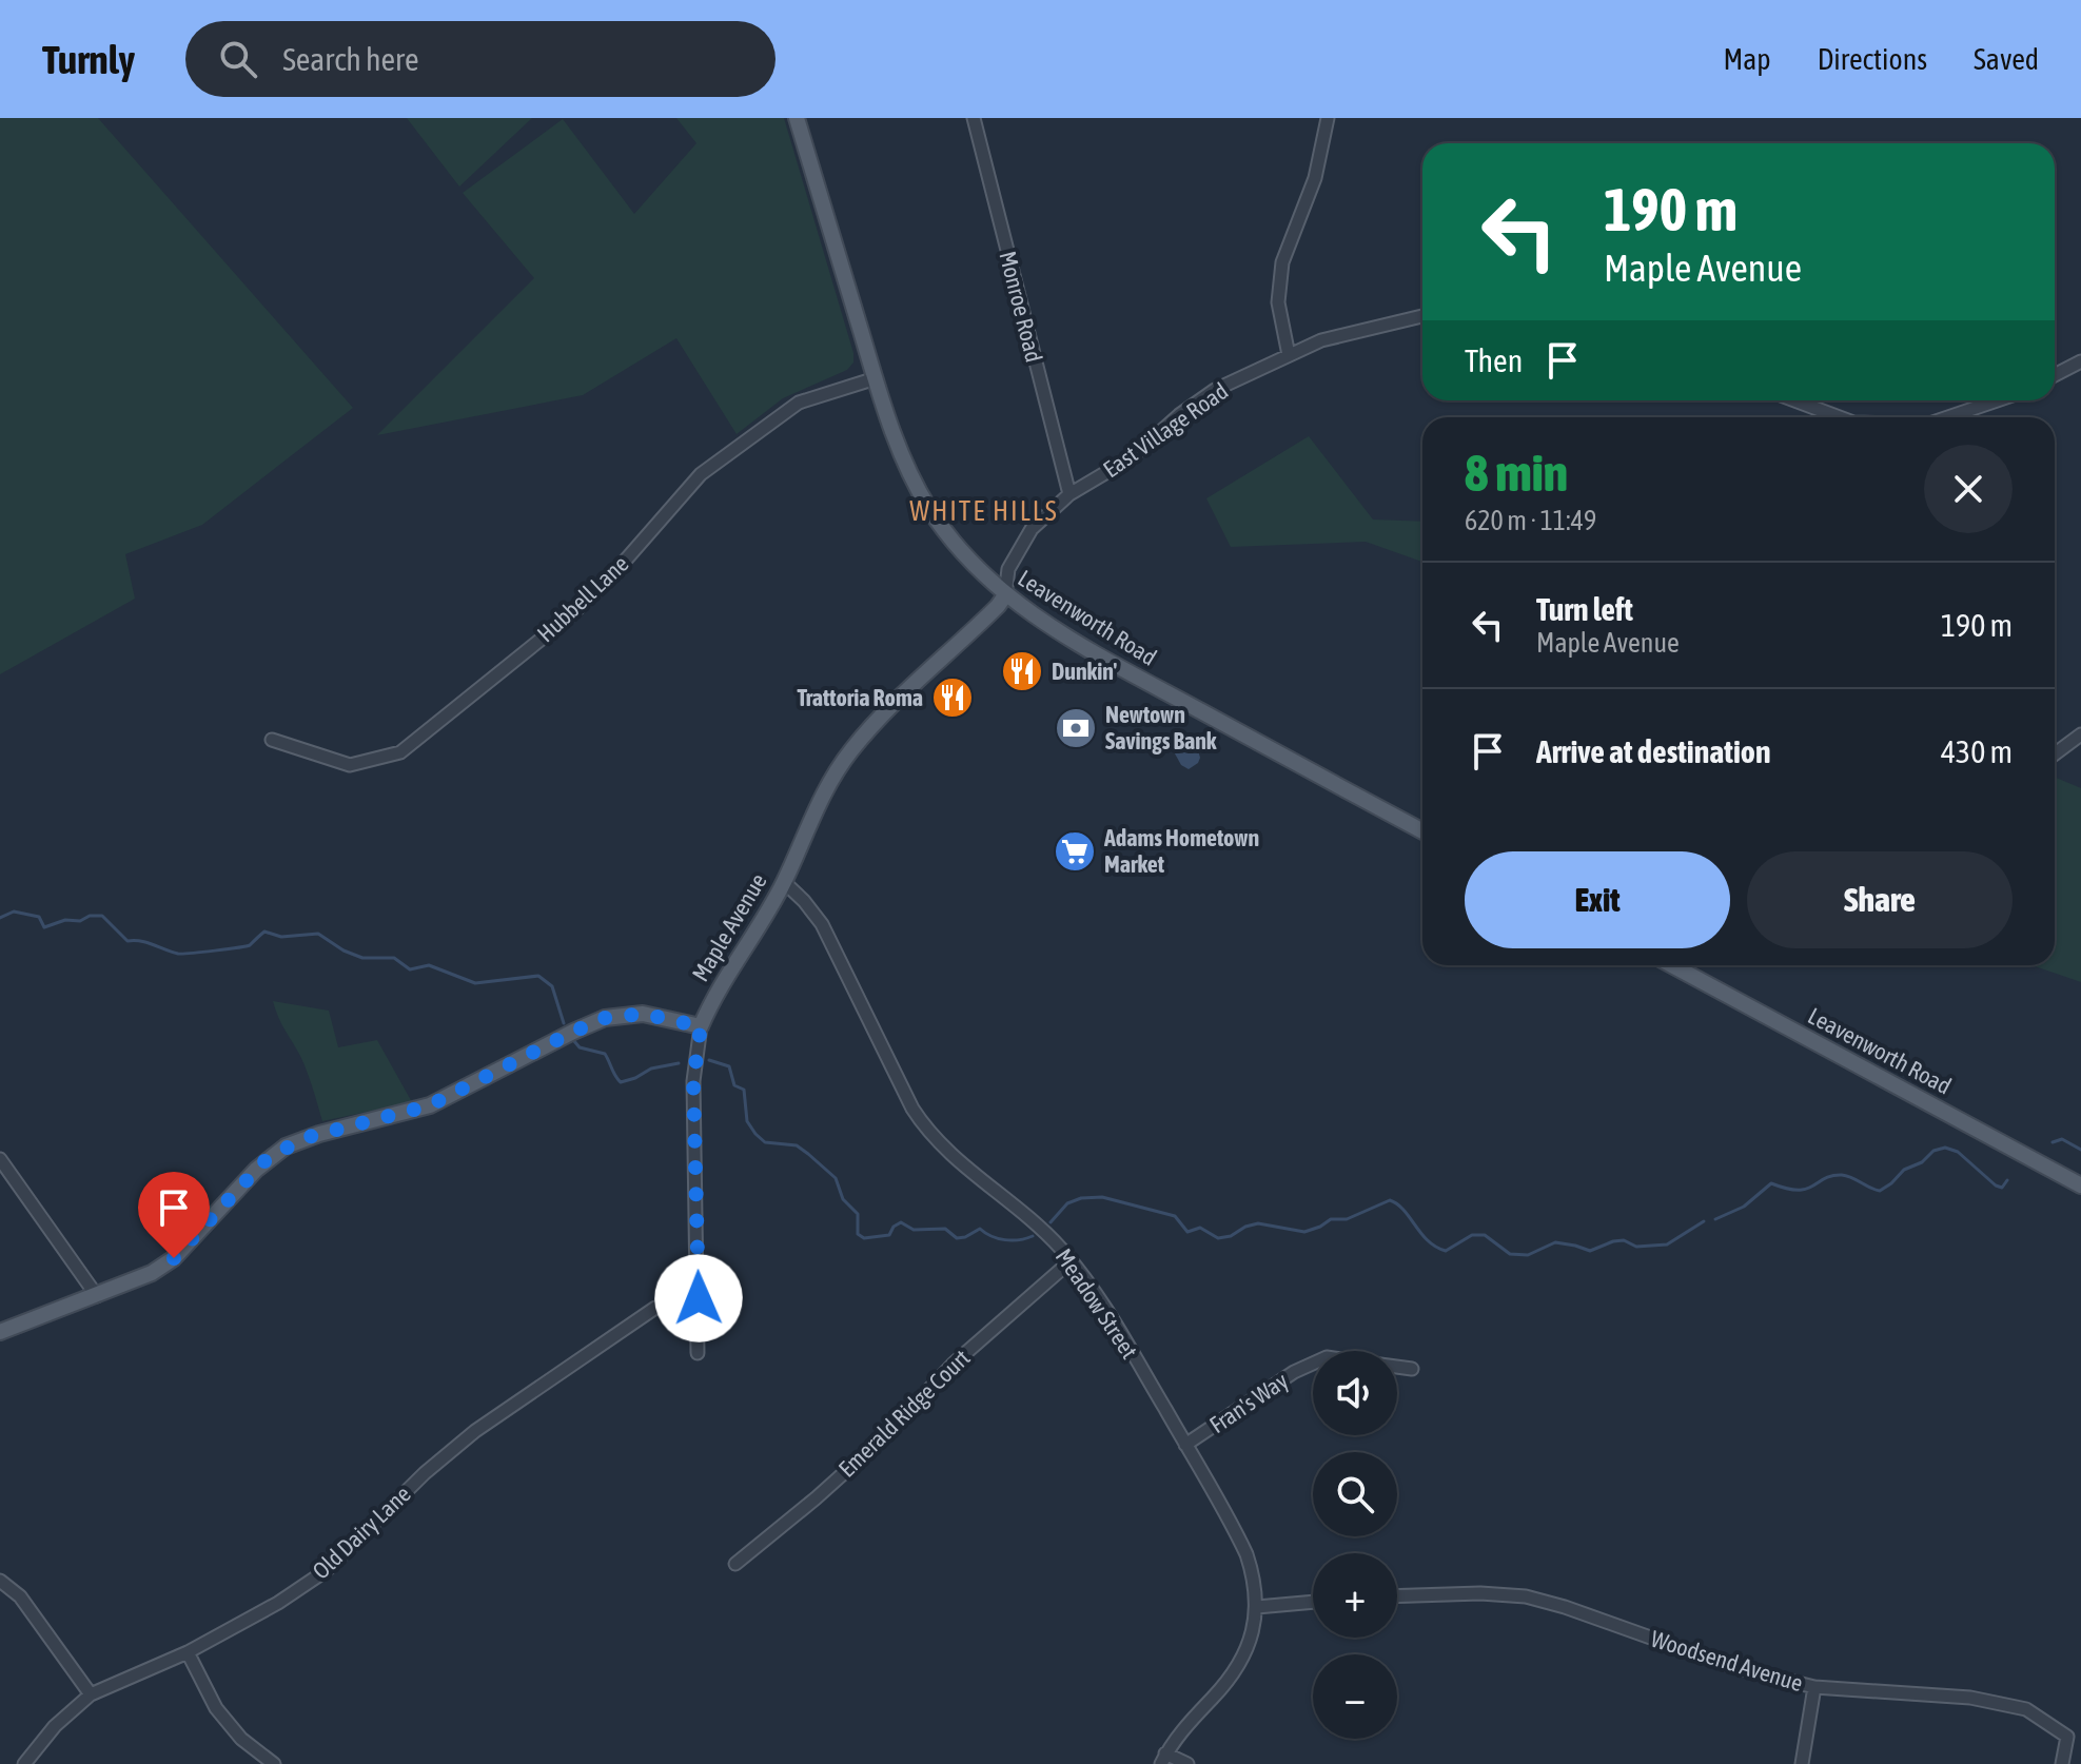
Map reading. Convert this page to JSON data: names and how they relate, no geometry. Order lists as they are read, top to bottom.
{
  "streets": {
    "main road": ["Leavenworth Road", "Maple Avenue"],
    "street": [
      "Monroe Road",
      "East Village Road",
      "Hubbell Lane",
      "Meadow Street",
      "Fran's Way",
      "Emerald Ridge Court",
      "Old Dairy Lane",
      "Woodsend Avenue"
    ]
  },
  "crossings": [
    ["Monroe Road", "East Village Road"],
    ["East Village Road", "Leavenworth Road"],
    ["East Village Road", "Maple Avenue"],
    ["Hubbell Lane", "Leavenworth Road"],
    ["Leavenworth Road", "Maple Avenue"],
    ["Maple Avenue", "Meadow Street"],
    ["Meadow Street", "Fran's Way"],
    ["Meadow Street", "Emerald Ridge Court"]
  ],
  "districts": ["WHITE HILLS"],
  "places": {
    "restaurant": ["Dunkin'", "Trattoria Roma"],
    "bank": ["Newtown Savings Bank"],
    "supermarket": ["Adams Hometown Market"]
  },
  "page": {
    "header": "Turnly",
    "search": "Search here",
    "nav": ["Map", "Directions", "Saved"],
    "turn": ["190 m", "Maple Avenue"],
    "then": "Then",
    "heading": ["8 min", "620 m · 11:49"],
    "list": [
      {
        "name": "Turn left",
        "note": "Maple Avenue",
        "value": "190 m"
      },
      {
        "name": "Arrive at destination",
        "value": "430 m"
      }
    ],
    "buttons": ["Exit", "Share"],
    "map_buttons": ["+", "−"]
  }
}
